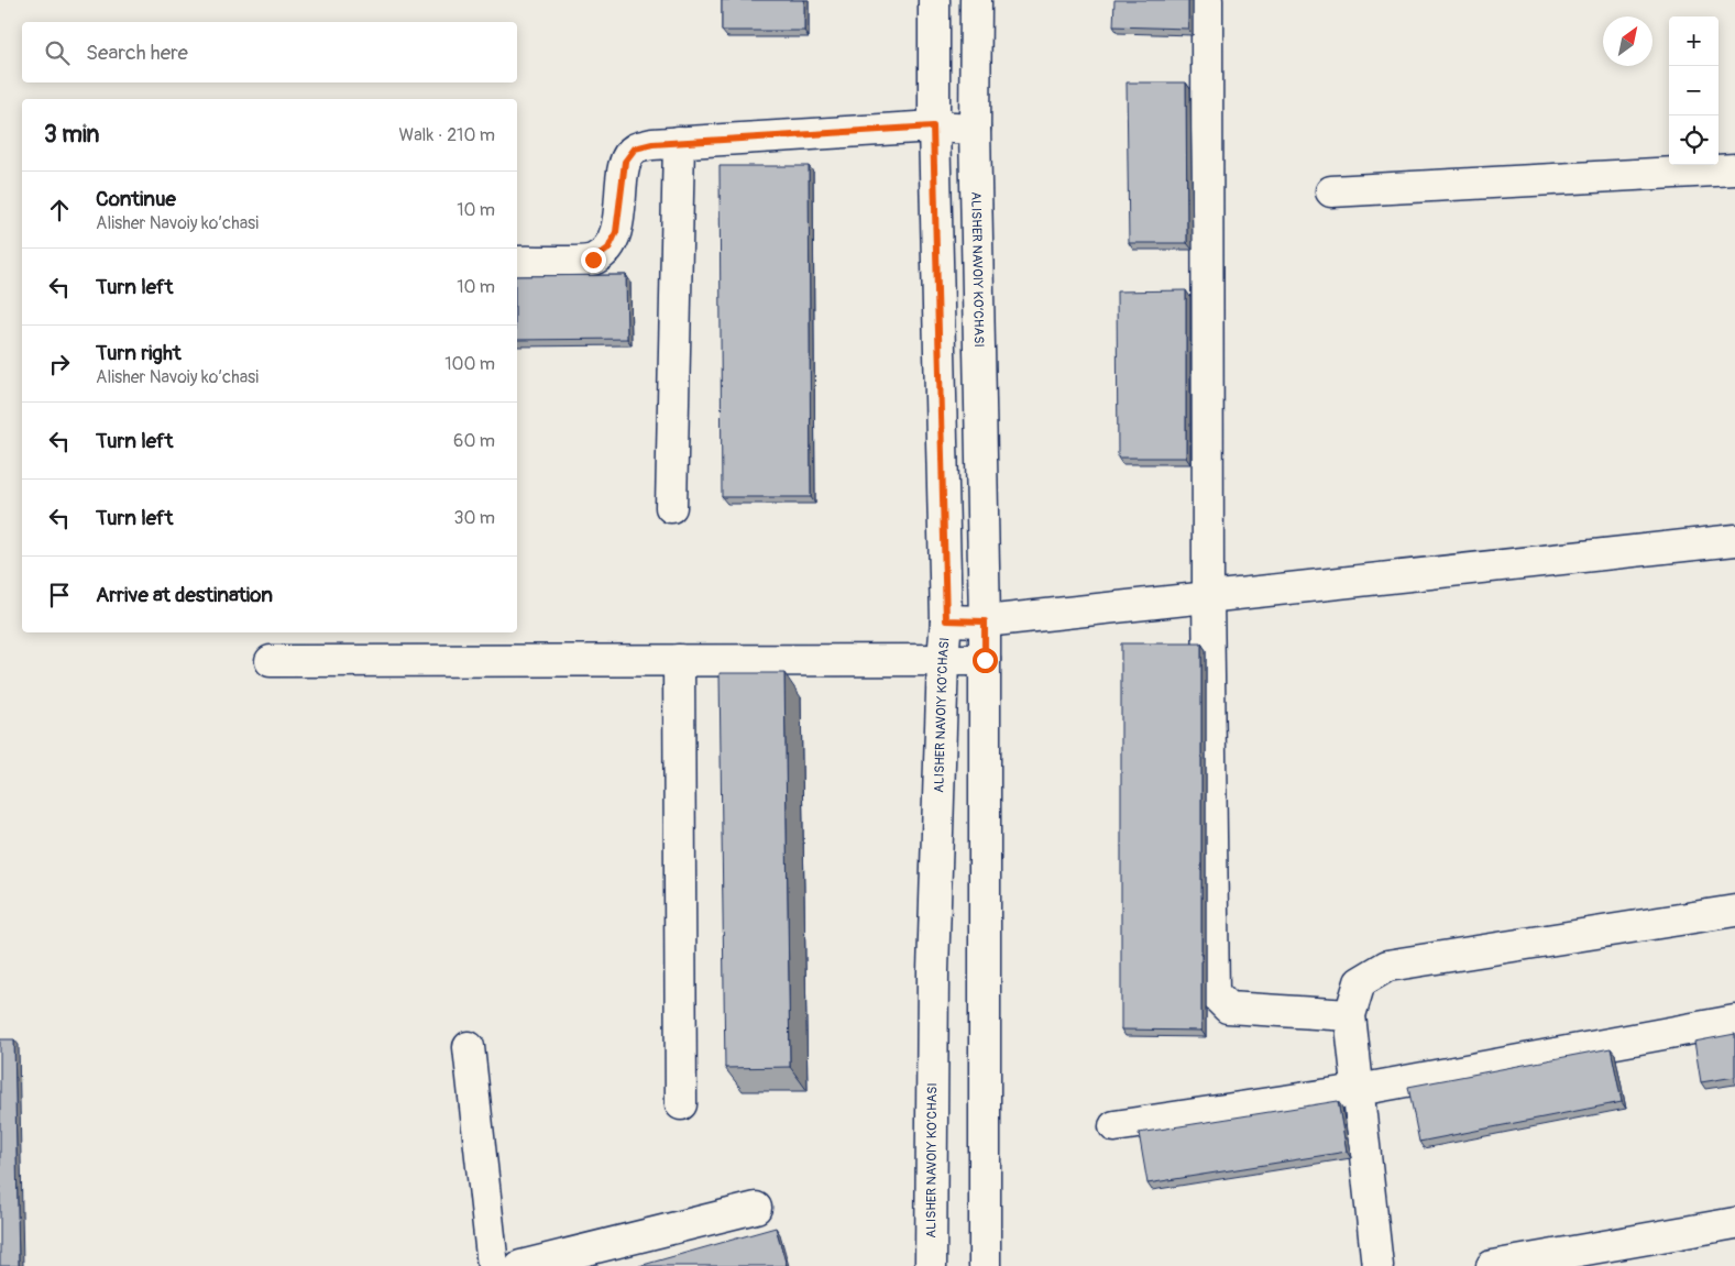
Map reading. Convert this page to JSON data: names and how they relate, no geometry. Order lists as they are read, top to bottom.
{
  "streets": {
    "street": ["ALISHER NAVOIY KO’CHASI"]
  },
  "north": "top right",
  "page": {
    "map_buttons": ["+", "−"],
    "search": "Search here",
    "heading": ["3 min", "Walk · 210 m"],
    "list": [
      ["Continue", "Alisher Navoiy ko’chasi", "10 m"],
      ["Turn left", "10 m"],
      ["Turn right", "Alisher Navoiy ko’chasi", "100 m"],
      ["Turn left", "60 m"],
      ["Turn left", "30 m"],
      "Arrive at destination"
    ]
  }
}
